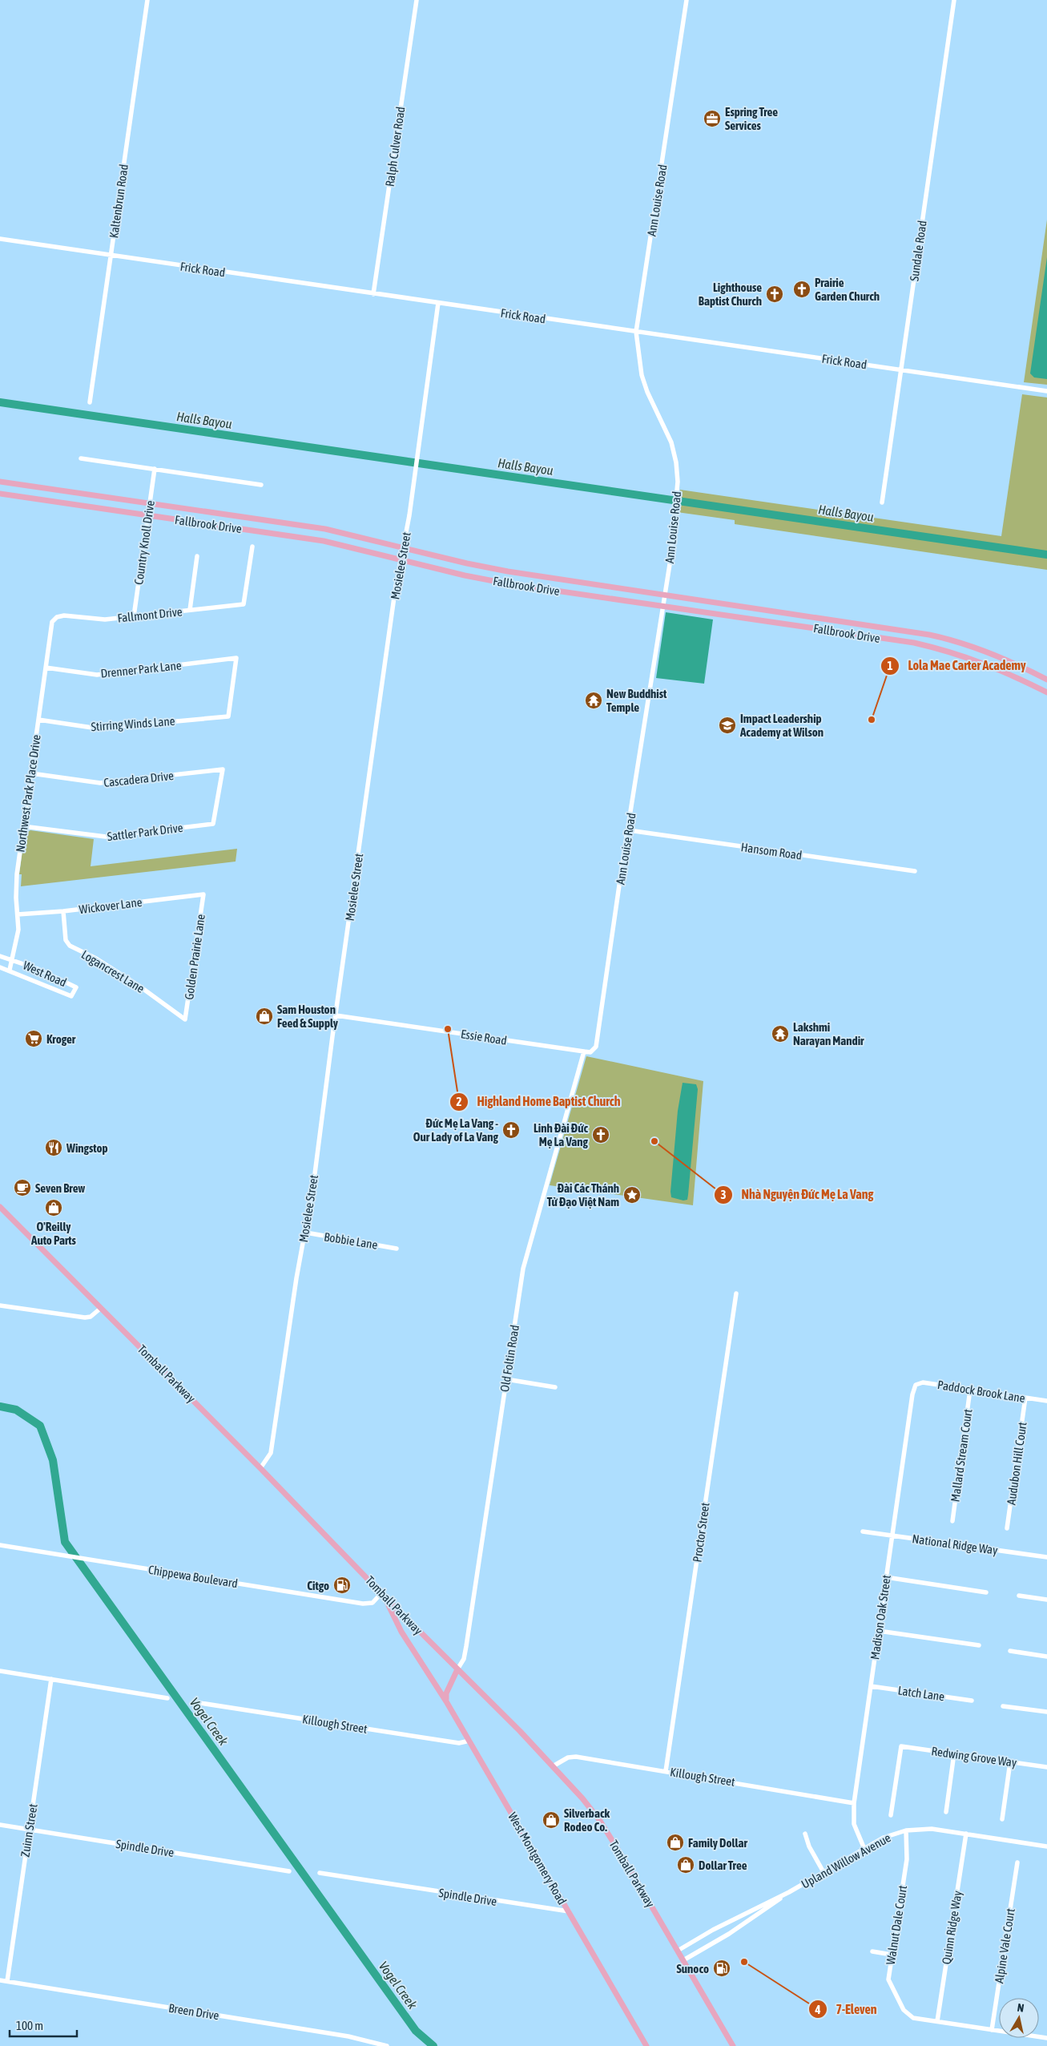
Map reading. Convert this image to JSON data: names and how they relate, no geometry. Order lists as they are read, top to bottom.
{
  "streets": {
    "main road": ["Fallbrook Drive", "Tomball Parkway", "West Montgomery Road"],
    "street": [
      "Ralph Culver Road",
      "Ann Louise Road",
      "Kaltenbrun Road",
      "Sundale Road",
      "Frick Road",
      "Country Knoll Drive",
      "Mosielee Street",
      "Fallmont Drive",
      "Drenner Park Lane",
      "Stirring Winds Lane",
      "Cascadera Drive",
      "Northwest Park Place Drive",
      "Sattler Park Drive",
      "Hansom Road",
      "Wickover Lane",
      "Golden Prairie Lane",
      "Logancrest Lane",
      "West Road",
      "Essie Road",
      "Bobbie Lane",
      "Old Foltin Road",
      "Paddock Brook Lane",
      "Mallard Stream Court",
      "Audubon Hill Court",
      "Proctor Street",
      "National Ridge Way",
      "Chippewa Boulevard",
      "Madison Oak Street",
      "Latch Lane",
      "Killough Street",
      "Redwing Grove Way",
      "Zuinn Street",
      "Spindle Drive",
      "Upland Willow Avenue",
      "Walnut Dale Court",
      "Quinn Ridge Way",
      "Alpine Vale Court",
      "Breen Drive"
    ]
  },
  "crossings": [
    ["Ralph Culver Road", "Frick Road"],
    ["Ann Louise Road", "Frick Road"],
    ["Ann Louise Road", "Fallbrook Drive"],
    ["Ann Louise Road", "Hansom Road"],
    ["Ann Louise Road", "Essie Road"],
    ["Ann Louise Road", "Old Foltin Road"],
    ["Kaltenbrun Road", "Frick Road"],
    ["Sundale Road", "Frick Road"],
    ["Frick Road", "Mosielee Street"],
    ["Fallbrook Drive", "Country Knoll Drive"],
    ["Fallbrook Drive", "Mosielee Street"],
    ["Country Knoll Drive", "Fallmont Drive"],
    ["Mosielee Street", "Essie Road"],
    ["Mosielee Street", "Bobbie Lane"],
    ["Mosielee Street", "Tomball Parkway"],
    ["Fallmont Drive", "Northwest Park Place Drive"],
    ["Drenner Park Lane", "Stirring Winds Lane"],
    ["Drenner Park Lane", "Northwest Park Place Drive"],
    ["Stirring Winds Lane", "Northwest Park Place Drive"],
    ["Cascadera Drive", "Northwest Park Place Drive"],
    ["Cascadera Drive", "Sattler Park Drive"],
    ["Northwest Park Place Drive", "Sattler Park Drive"],
    ["Northwest Park Place Drive", "Wickover Lane"],
    ["Northwest Park Place Drive", "West Road"],
    ["Wickover Lane", "Golden Prairie Lane"],
    ["Wickover Lane", "Logancrest Lane"],
    ["Golden Prairie Lane", "Logancrest Lane"],
    ["Essie Road", "Old Foltin Road"],
    ["Old Foltin Road", "Tomball Parkway"],
    ["Tomball Parkway", "Chippewa Boulevard"],
    ["Tomball Parkway", "Killough Street"],
    ["Tomball Parkway", "West Montgomery Road"],
    ["Tomball Parkway", "Upland Willow Avenue"],
    ["Paddock Brook Lane", "Mallard Stream Court"],
    ["Paddock Brook Lane", "Audubon Hill Court"],
    ["Paddock Brook Lane", "Madison Oak Street"],
    ["Proctor Street", "Killough Street"],
    ["National Ridge Way", "Madison Oak Street"],
    ["Chippewa Boulevard", "West Montgomery Road"],
    ["Madison Oak Street", "Latch Lane"],
    ["Madison Oak Street", "Killough Street"],
    ["Madison Oak Street", "Upland Willow Avenue"],
    ["Killough Street", "West Montgomery Road"],
    ["Zuinn Street", "Spindle Drive"],
    ["Zuinn Street", "Breen Drive"],
    ["Spindle Drive", "West Montgomery Road"],
    ["Upland Willow Avenue", "Walnut Dale Court"],
    ["Upland Willow Avenue", "Quinn Ridge Way"],
    ["Walnut Dale Court", "Quinn Ridge Way"]
  ],
  "water": ["Halls Bayou", "Vogel Creek"],
  "places": {
    "office": ["Espring Tree Services"],
    "church": [
      "Prairie Garden Church",
      "Lighthouse Baptist Church",
      "Đức Mẹ La Vang - Our Lady of La Vang",
      "Linh Đài Đức Mẹ La Vang"
    ],
    "temple": ["New Buddhist Temple", "Lakshmi Narayan Mandir"],
    "other": [
      "Lola Mae Carter Academy",
      "Highland Home Baptist Church",
      "Nhà Nguyện Đức Mẹ La Vang",
      "7-Eleven"
    ],
    "school or university": ["Impact Leadership Academy at Wilson"],
    "shop": [
      "Sam Houston Feed & Supply",
      "O'Reilly Auto Parts",
      "Silverback Rodeo Co.",
      "Family Dollar",
      "Dollar Tree"
    ],
    "supermarket": ["Kroger"],
    "restaurant": ["Wingstop"],
    "cafe": ["Seven Brew"],
    "place": ["Đài Các Thánh Tử Đạo Việt Nam"],
    "fuel station": ["Citgo", "Sunoco"]
  },
  "scale_bar": "100 m",
  "north": "top"
}
